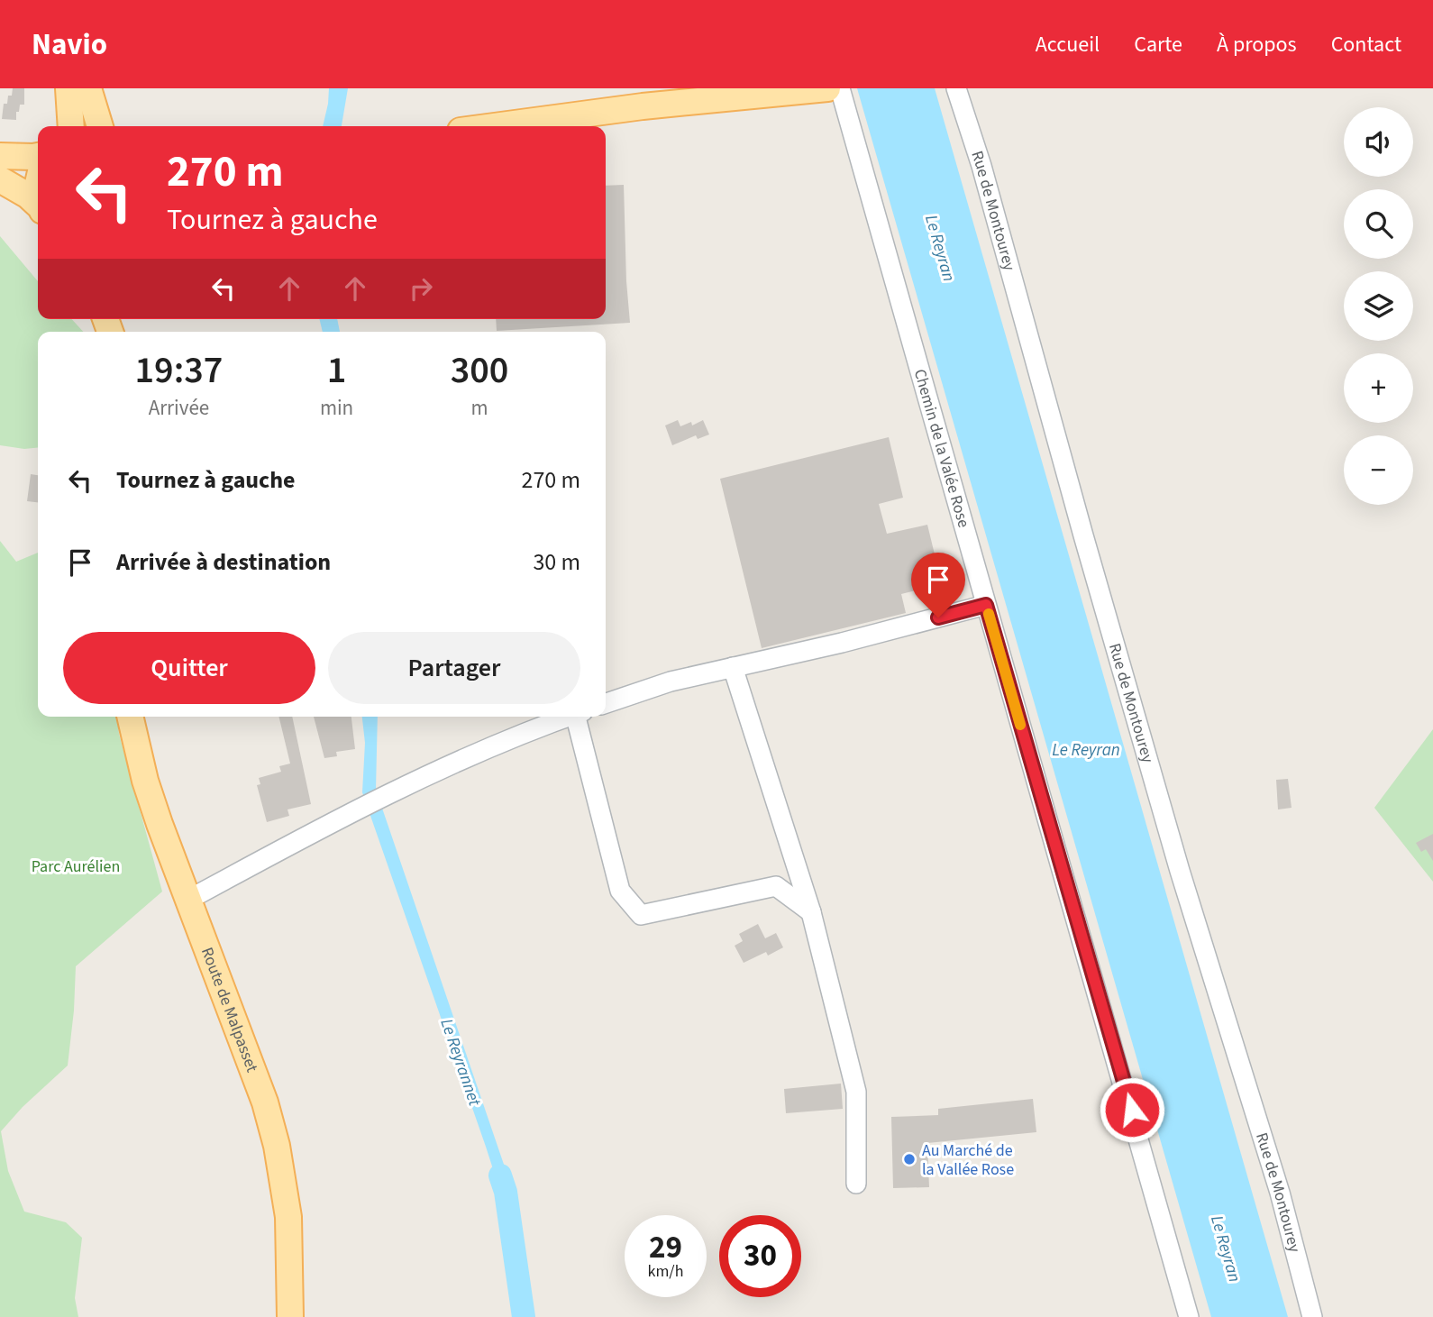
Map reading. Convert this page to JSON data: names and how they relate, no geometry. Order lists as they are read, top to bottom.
{
  "streets": {
    "main road": ["Route de Malpasset"],
    "street": ["Rue de Montourey", "Chemin de la Valée Rose"]
  },
  "water": ["Le Reyran", "Le Reyrannet"],
  "parks": ["Parc Aurélien"],
  "places": ["Au Marché de la Vallée Rose"],
  "page": {
    "header": "Navio",
    "nav": [
      "Accueil",
      "Carte",
      "À propos",
      "Contact"
    ],
    "map_buttons": ["+", "−"],
    "turn": ["270 m", "Tournez à gauche"],
    "eta": [
      "19:37",
      "Arrivée",
      "1",
      "min",
      "300",
      "m"
    ],
    "list": [
      {
        "name": "Tournez à gauche",
        "value": "270 m"
      },
      {
        "name": "Arrivée à destination",
        "value": "30 m"
      }
    ],
    "buttons": ["Quitter", "Partager"],
    "speed": "29 km/h",
    "limit": "30"
  }
}
